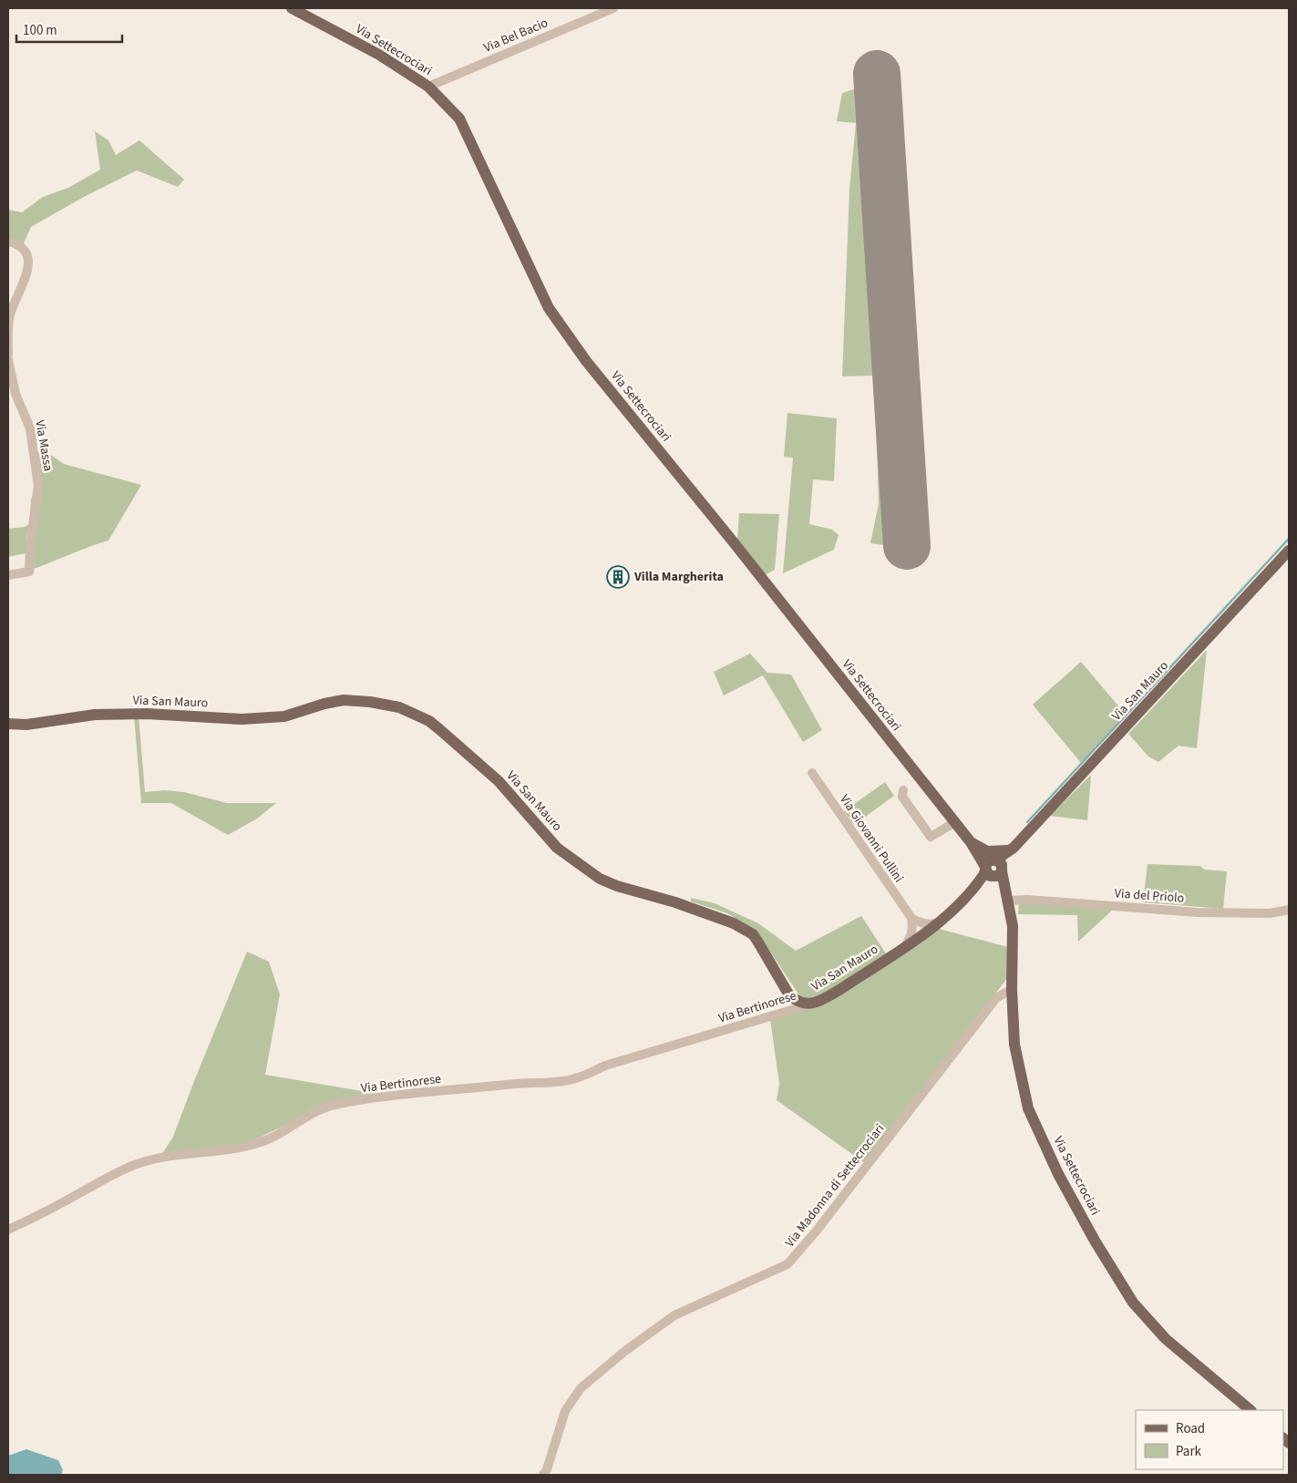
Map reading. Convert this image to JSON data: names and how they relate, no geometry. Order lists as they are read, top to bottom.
{
  "streets": {
    "main road": ["Via Settecrociari", "Via San Mauro"],
    "street": [
      "Via Bel Bacio",
      "Via Massa",
      "Via Giovanni Pullini",
      "Via del Priolo",
      "Via Bertinorese",
      "Via Madonna di Settecrociari"
    ]
  },
  "crossings": [
    ["Via Bel Bacio", "Via Settecrociari"],
    ["Via Settecrociari", "Via San Mauro"],
    ["Via Settecrociari", "Via del Priolo"],
    ["Via Settecrociari", "Via Madonna di Settecrociari"],
    ["Via San Mauro", "Via Giovanni Pullini"],
    ["Via San Mauro", "Via Bertinorese"]
  ],
  "places": {
    "building": ["Villa Margherita"]
  },
  "legend": ["Road", "Park"],
  "scale_bar": "100 m"
}
